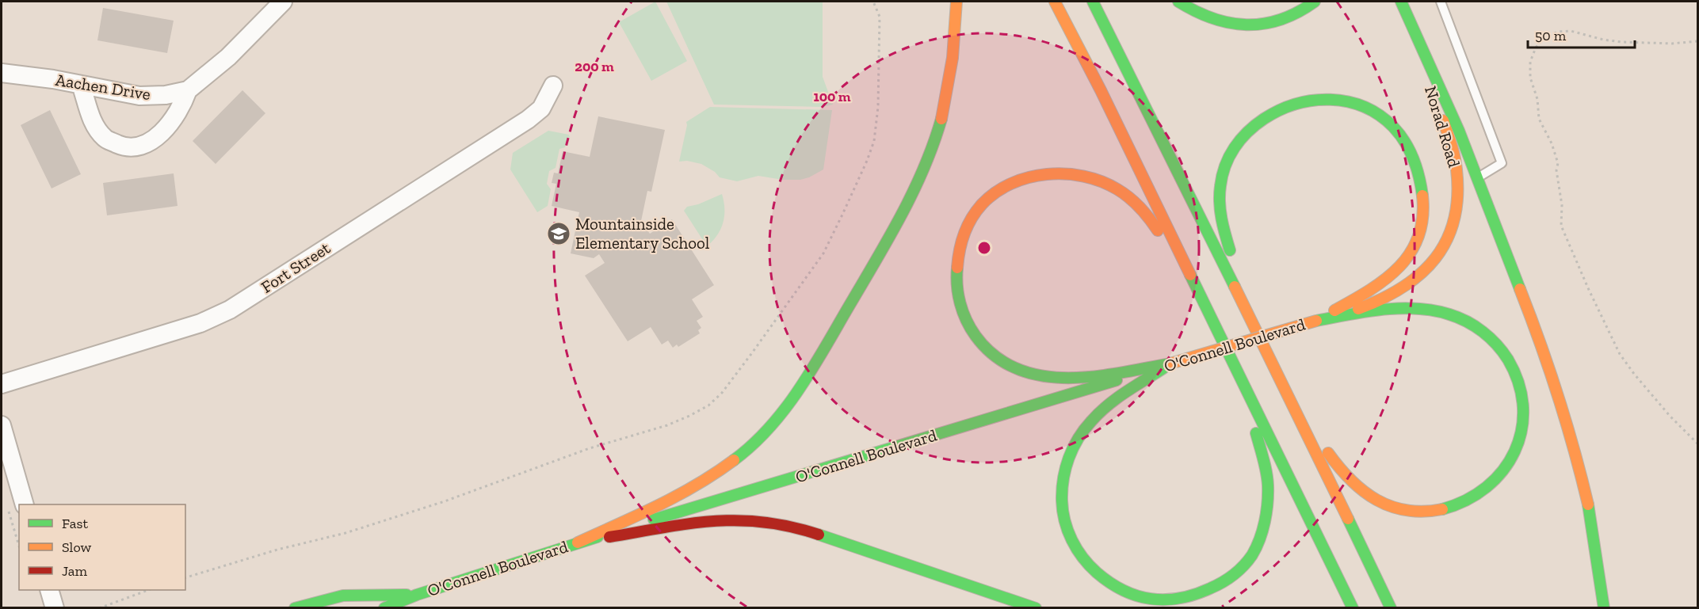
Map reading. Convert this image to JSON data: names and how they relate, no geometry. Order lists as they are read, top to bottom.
{
  "streets": {
    "main road": ["Norad Road", "O'Connell Boulevard"],
    "street": ["Aachen Drive", "Fort Street"]
  },
  "crossings": [
    ["Norad Road", "O'Connell Boulevard"]
  ],
  "places": {
    "school or university": ["Mountainside Elementary School"]
  },
  "legend": ["Fast", "Slow", "Jam"],
  "scale_bar": "50 m",
  "rings": ["200 m", "100 m"]
}
